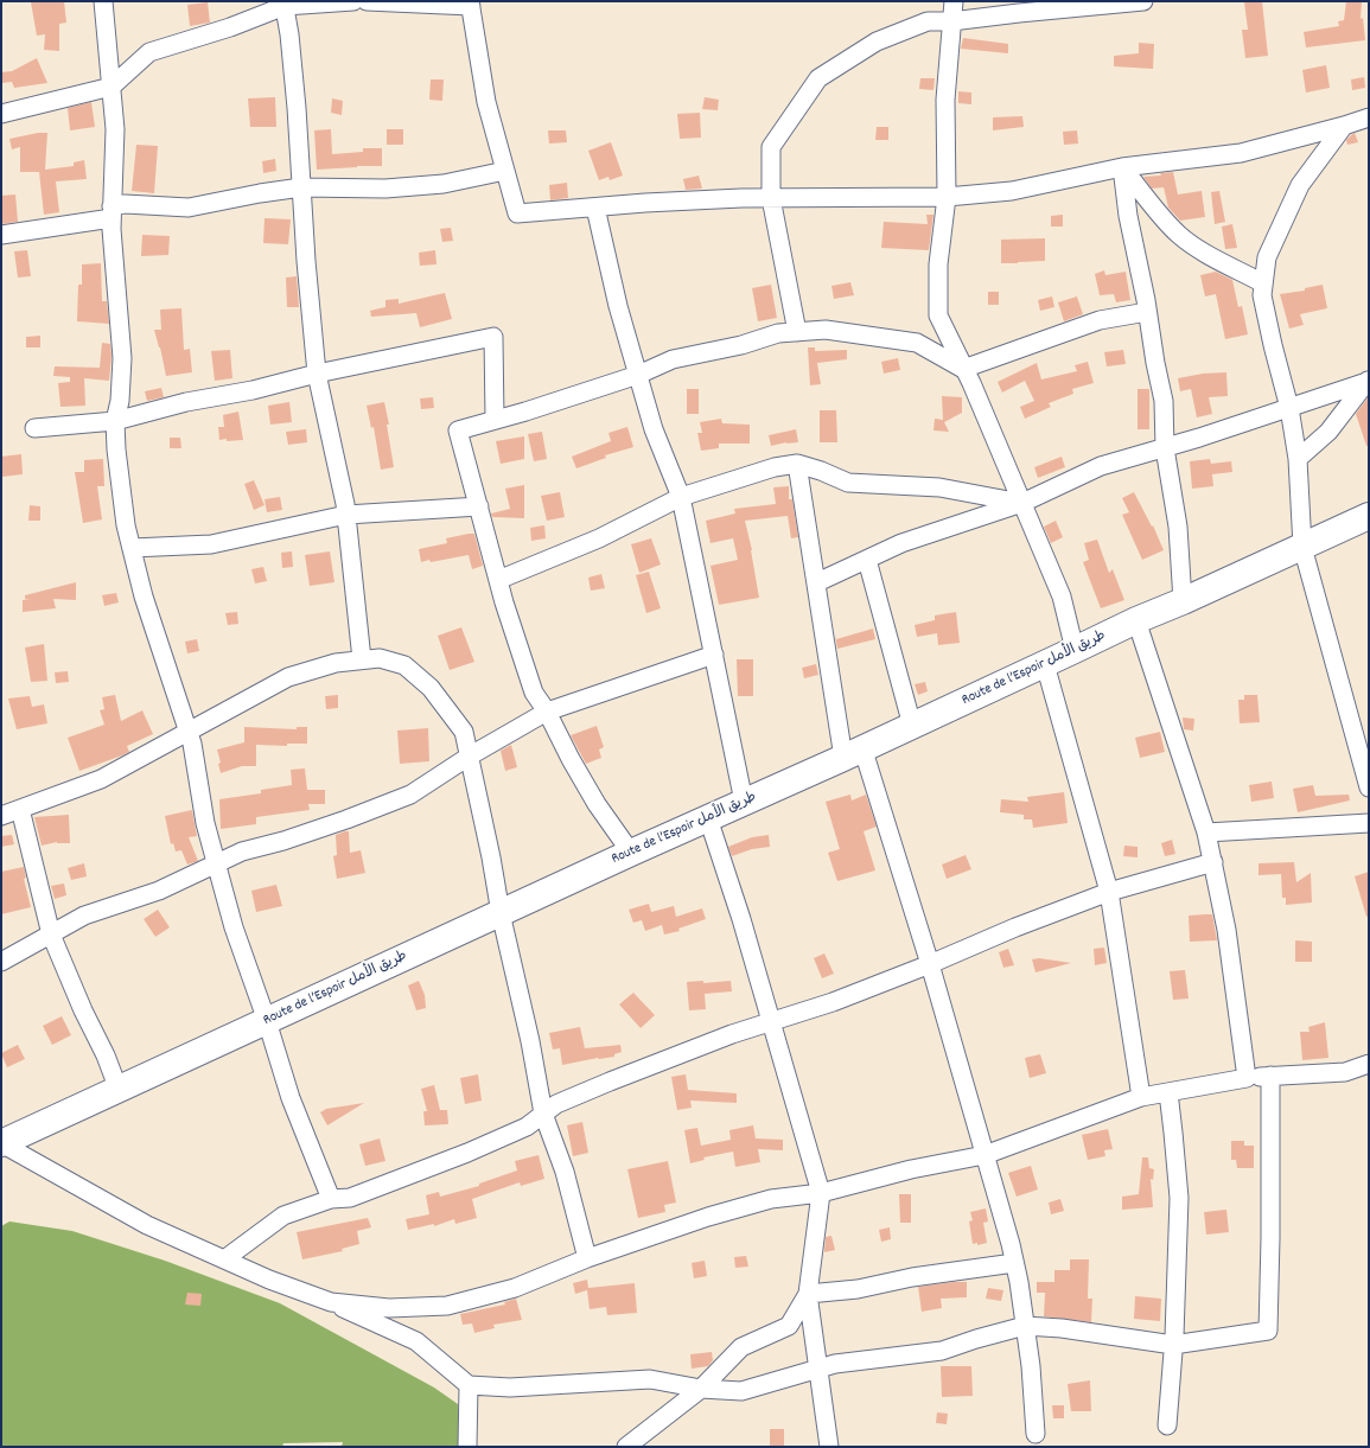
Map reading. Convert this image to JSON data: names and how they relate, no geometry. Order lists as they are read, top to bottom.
{
  "streets": {
    "highway": ["Route de l’Espoir طريق الأمل"]
  }
}
